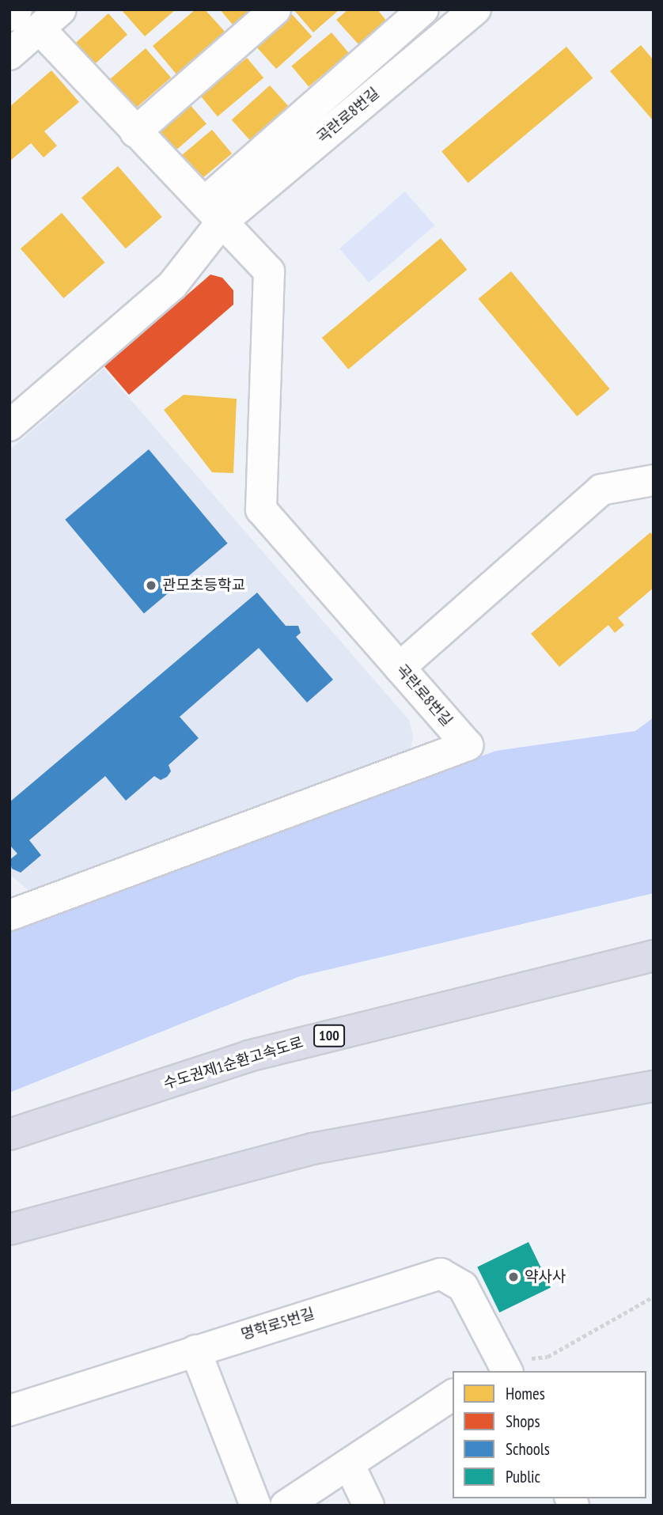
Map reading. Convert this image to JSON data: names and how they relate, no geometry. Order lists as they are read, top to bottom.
{
  "streets": {
    "highway": ["100", "수도권제1순환고속도로"],
    "street": ["곡란로8번길", "명학로5번길"]
  },
  "places": ["관모초등학교", "약사사"],
  "legend": [
    "Homes",
    "Shops",
    "Schools",
    "Public"
  ]
}
